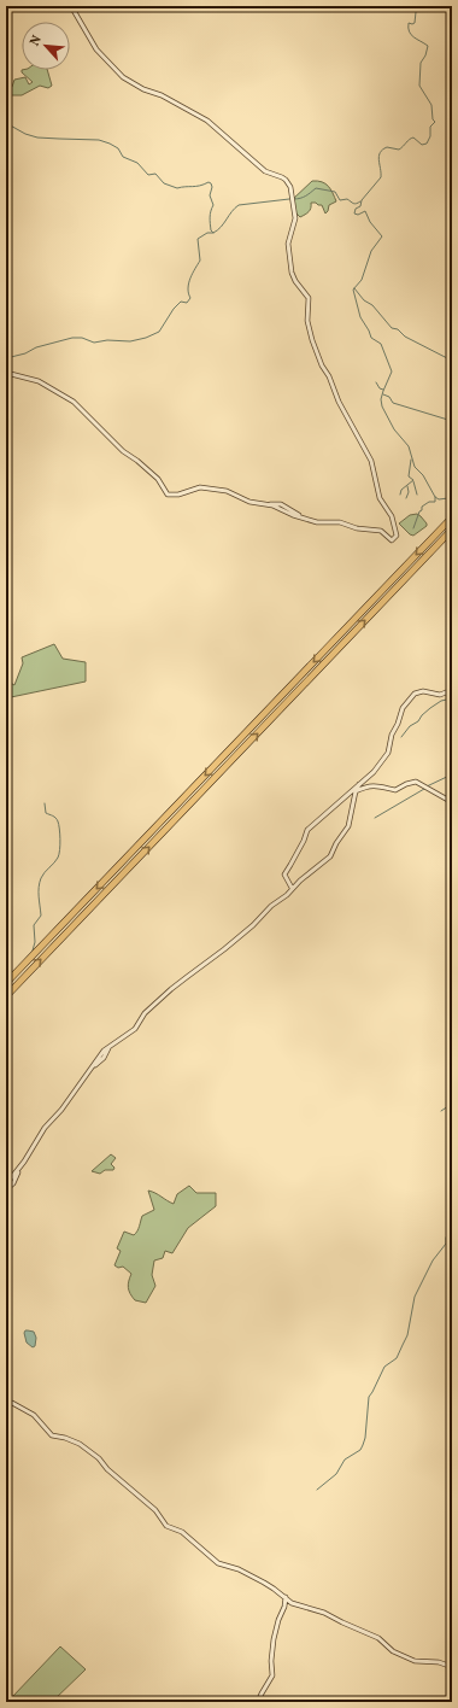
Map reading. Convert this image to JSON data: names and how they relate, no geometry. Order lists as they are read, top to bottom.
{
  "north": "top left"
}
